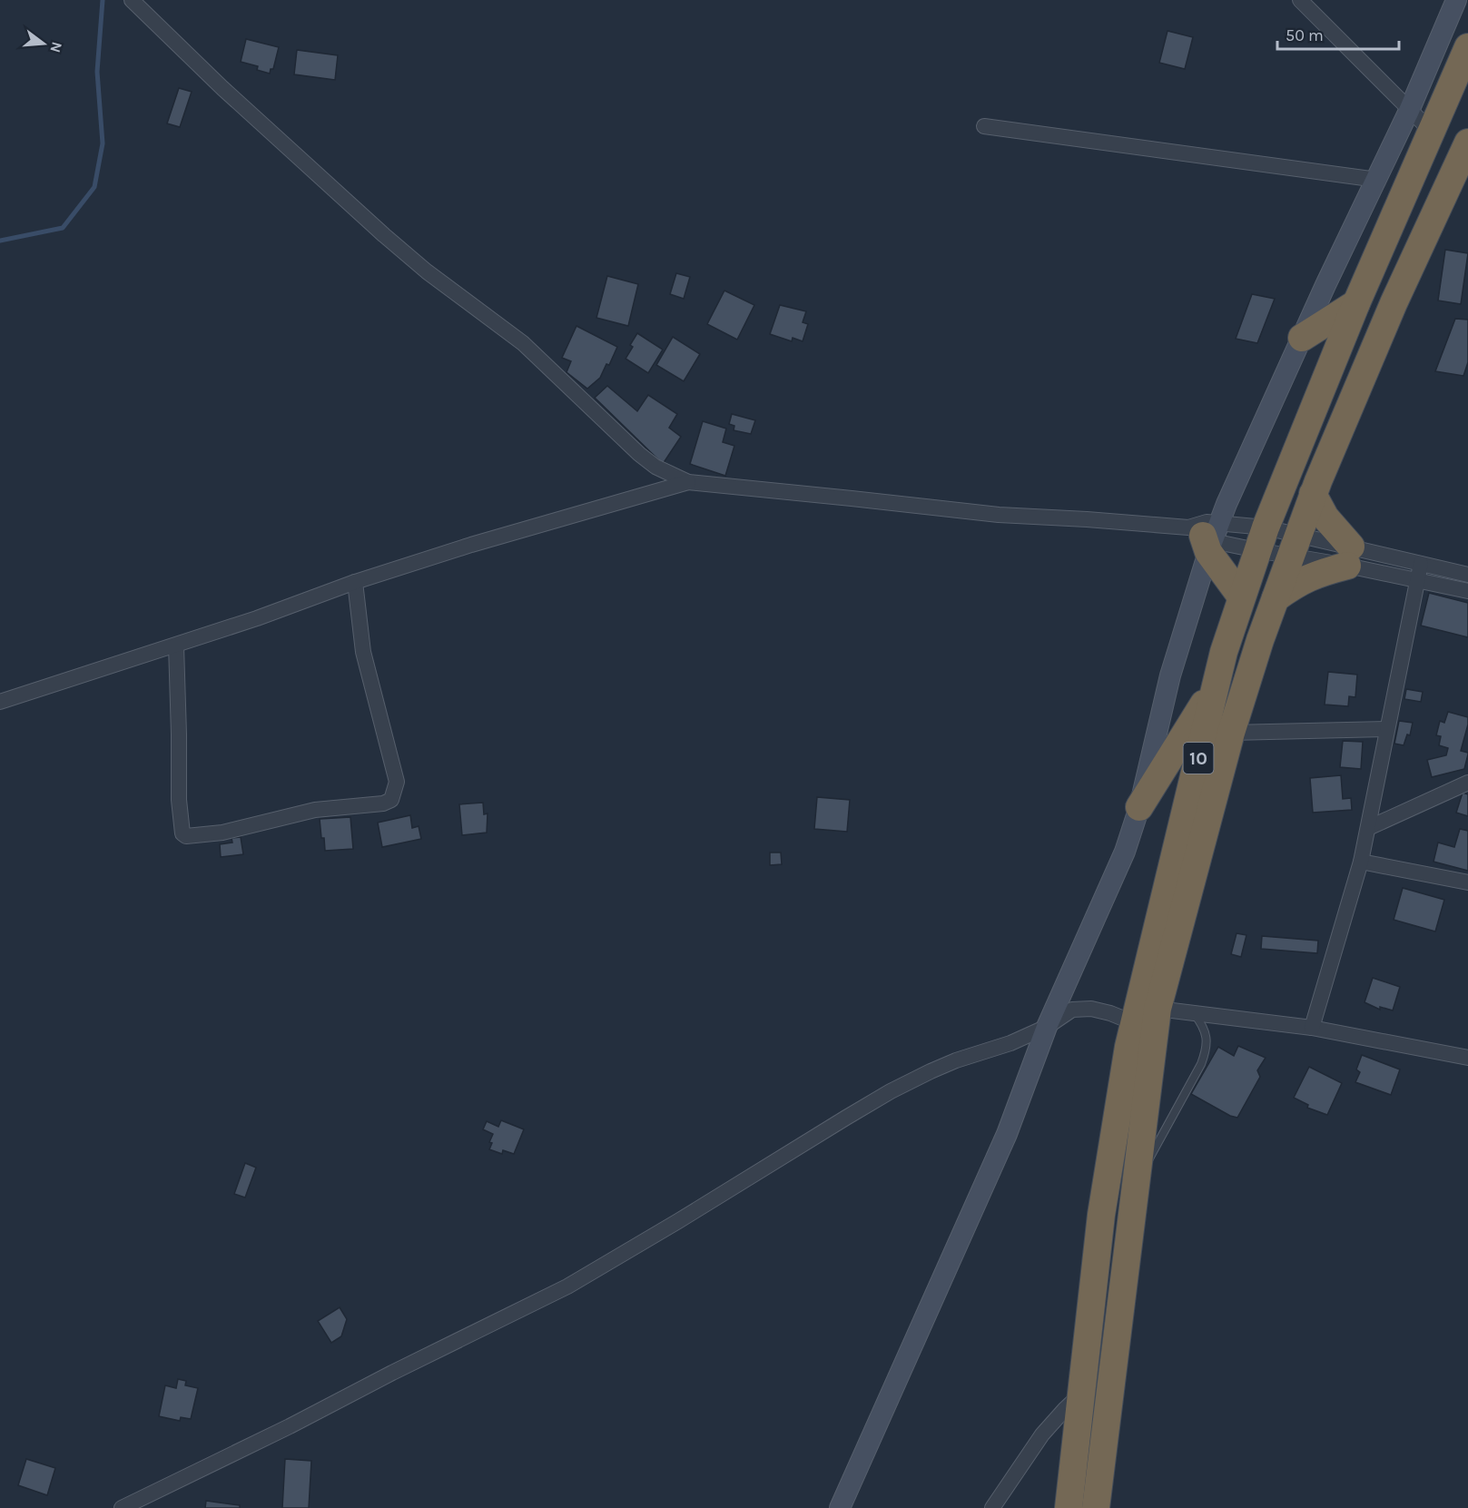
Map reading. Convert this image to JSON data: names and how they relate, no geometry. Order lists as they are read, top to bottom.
{
  "streets": {
    "highway": ["10"]
  },
  "scale_bar": "50 m",
  "north": "right"
}
